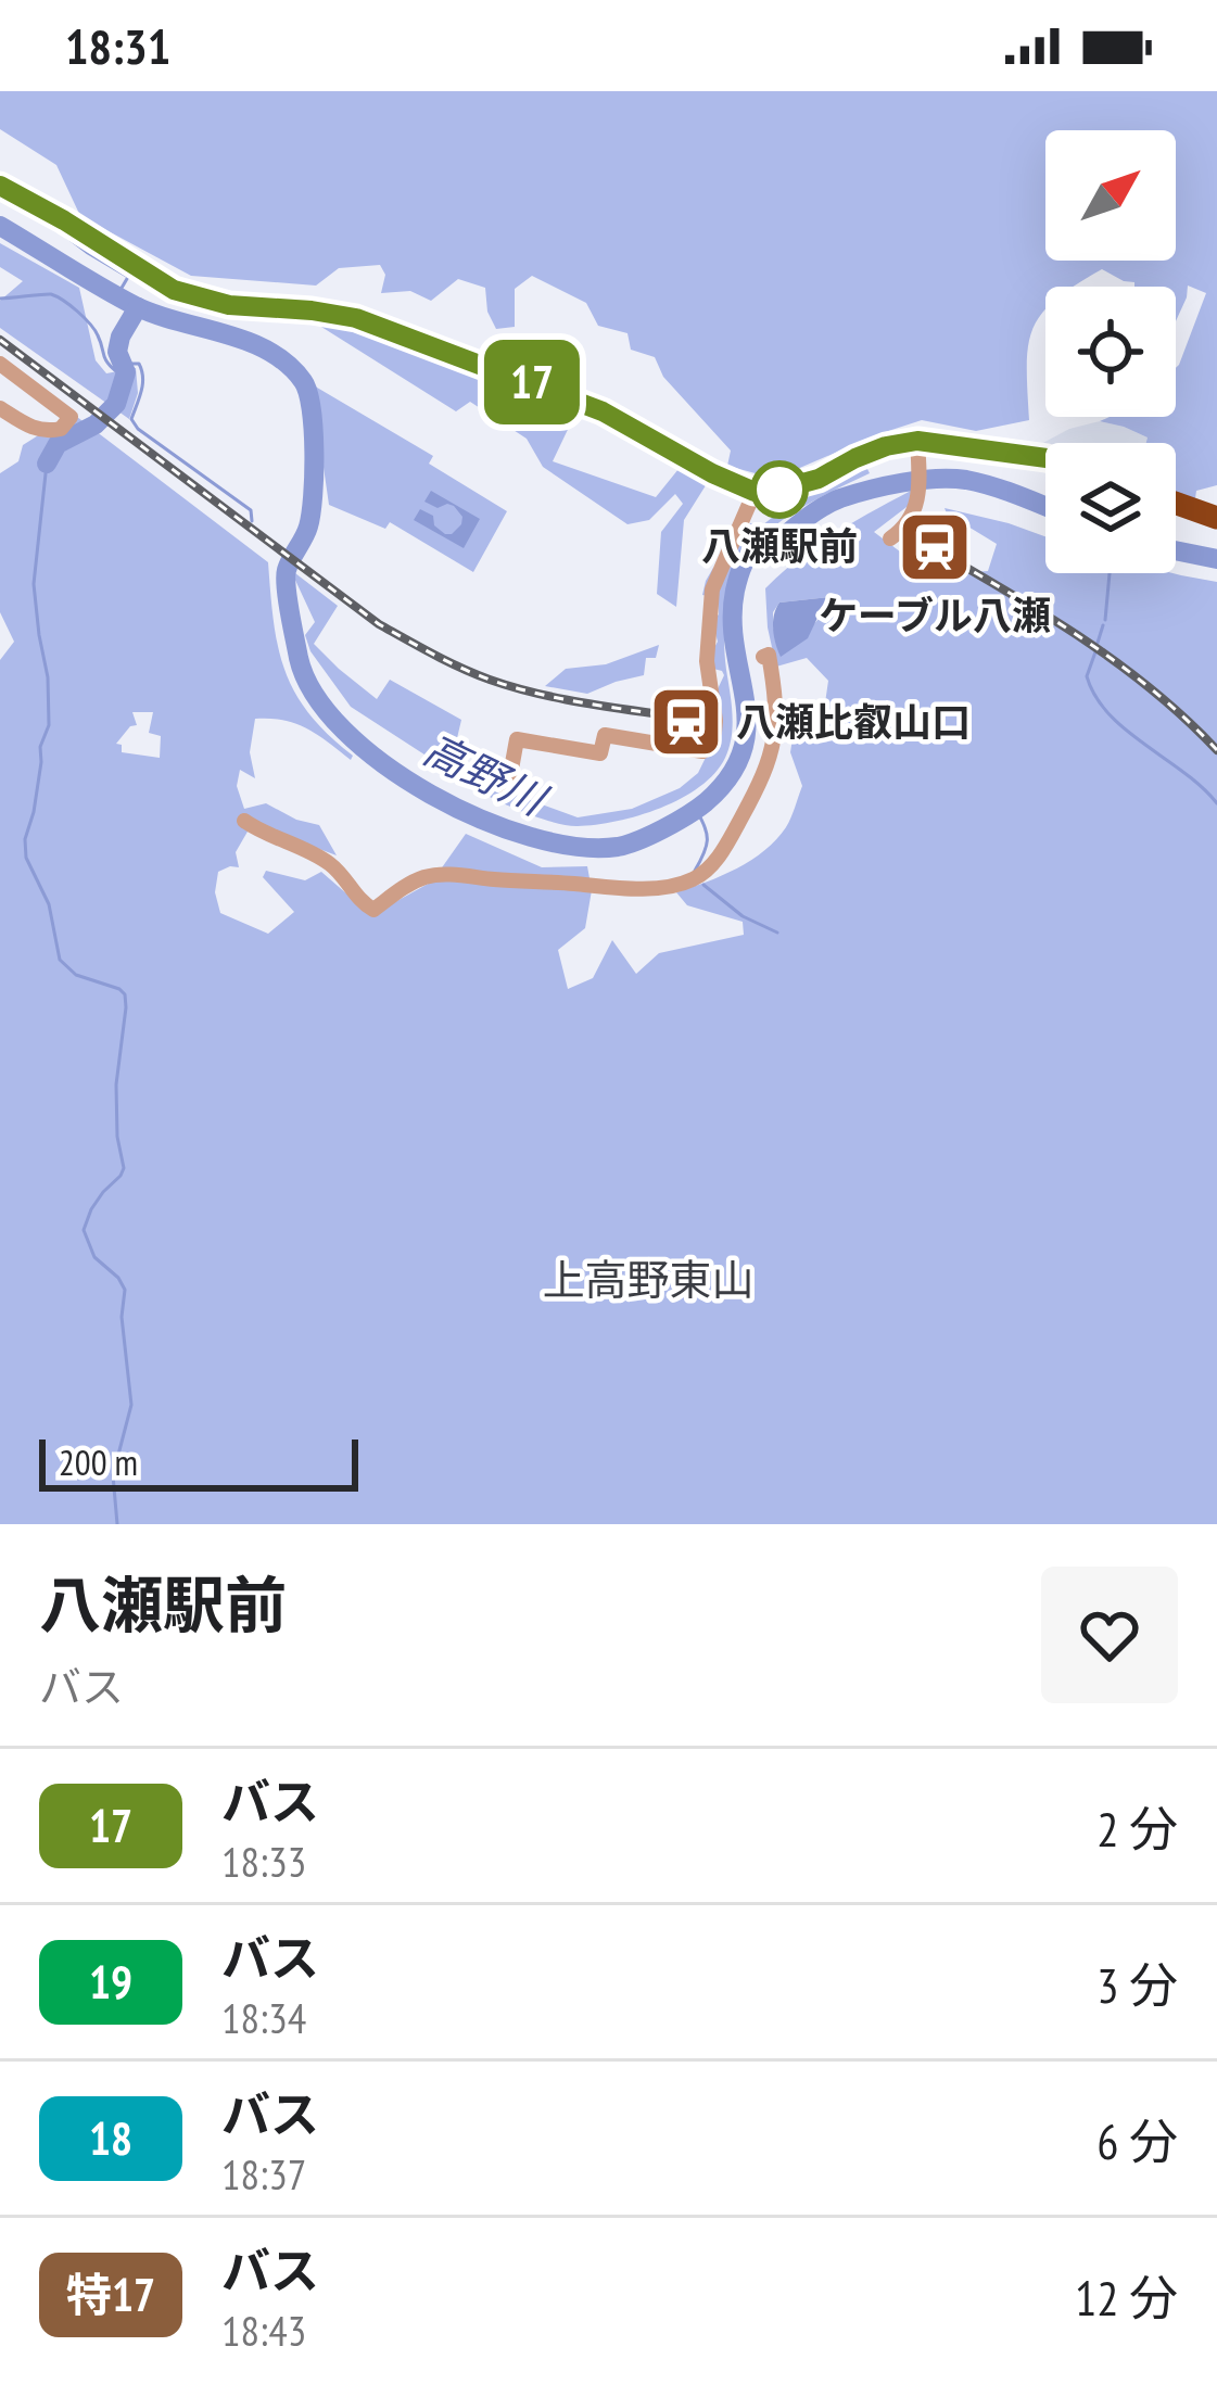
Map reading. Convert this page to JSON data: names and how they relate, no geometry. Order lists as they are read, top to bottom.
{
  "districts": ["上高野東山"],
  "water": ["高野川"],
  "places": {
    "other": ["八瀬駅前"],
    "station": ["ケーブル八瀬", "八瀬比叡山口"]
  },
  "lines": ["bus line 17"],
  "scale_bar": "200 m",
  "north": "top right",
  "page": {
    "status": "18:31",
    "on_map": "17",
    "scale": "200 m",
    "heading": ["八瀬駅前", "バス"],
    "list": [
      {
        "mark": "17",
        "name": "バス",
        "note": "18:33",
        "value": "2 分"
      },
      {
        "mark": "19",
        "name": "バス",
        "note": "18:34",
        "value": "3 分"
      },
      {
        "mark": "18",
        "name": "バス",
        "note": "18:37",
        "value": "6 分"
      },
      {
        "mark": "特17",
        "name": "バス",
        "note": "18:43",
        "value": "12 分"
      }
    ]
  }
}
